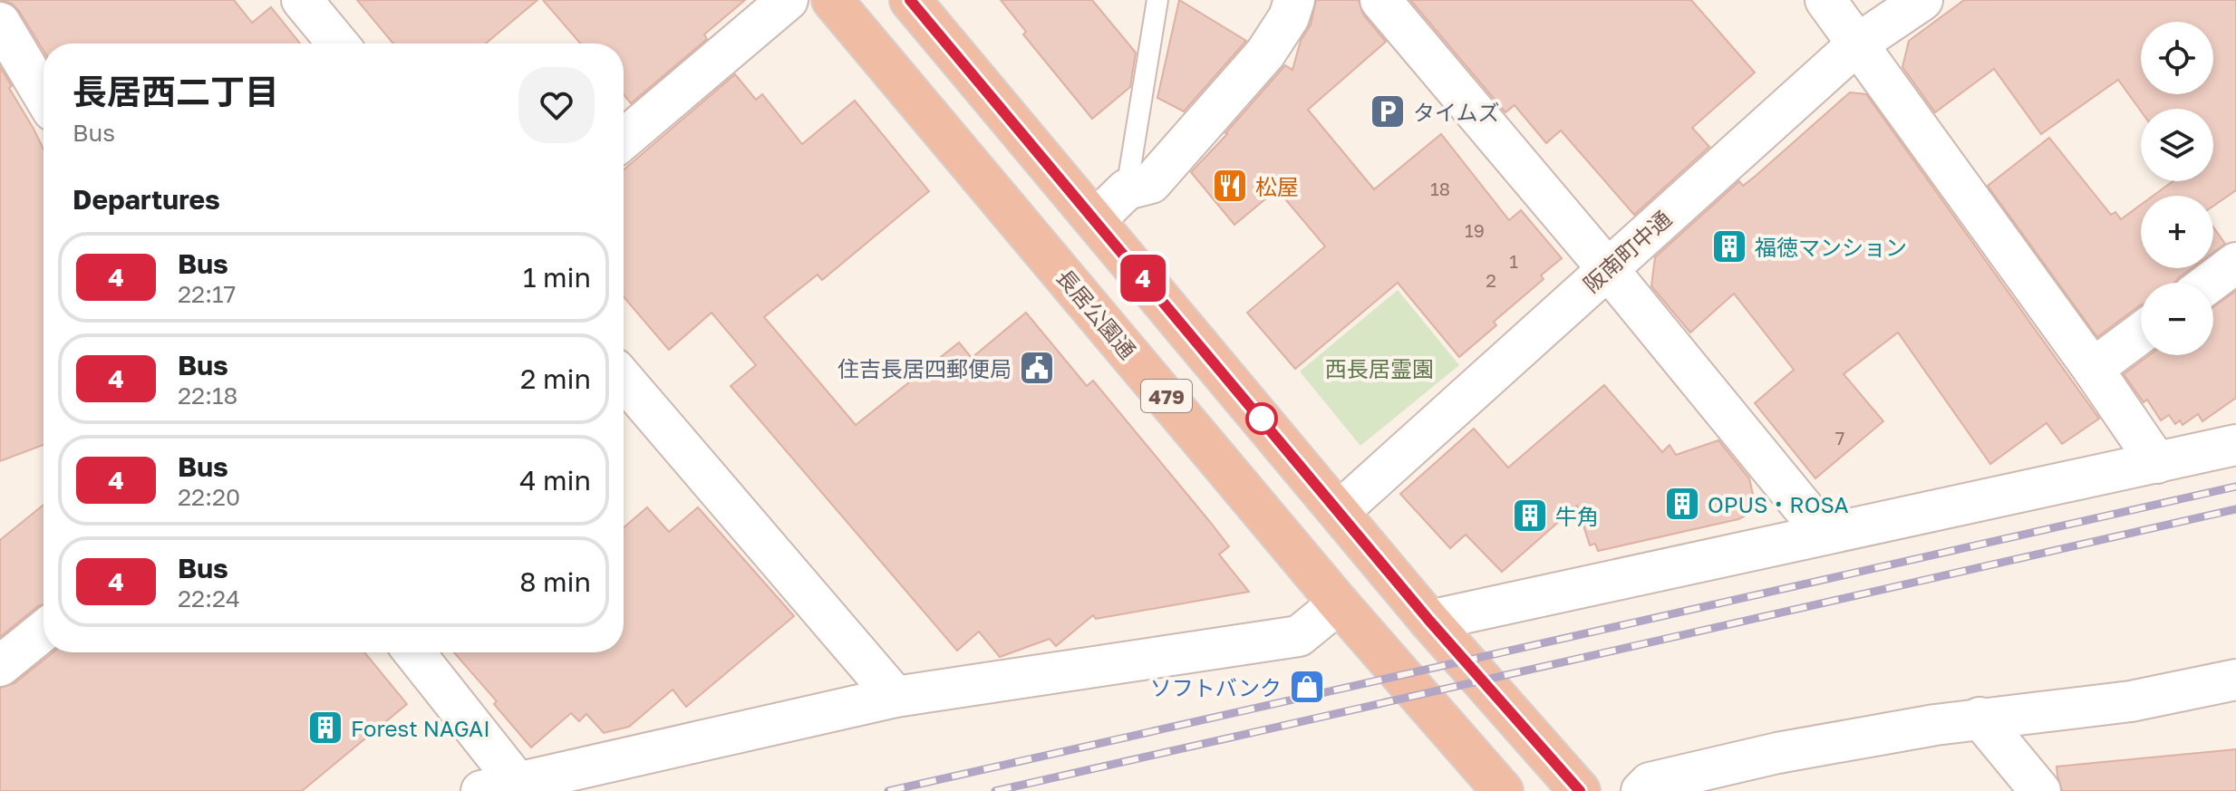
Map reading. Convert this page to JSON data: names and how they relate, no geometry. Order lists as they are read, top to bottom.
{
  "streets": {
    "highway": ["長居公園通", "479"],
    "street": ["阪南町中通"]
  },
  "crossings": [
    ["阪南町中通", "479"]
  ],
  "parks": ["西長居霊園"],
  "places": {
    "parking": ["タイムズ"],
    "restaurant": ["松屋"],
    "building": [
      "福徳マンション",
      "OPUS・ROSA",
      "牛角",
      "Forest NAGAI"
    ],
    "public building": ["住吉長居四郵便局"],
    "shop": ["ソフトバンク"]
  },
  "lines": ["bus line 4"],
  "house_numbers": [
    "18",
    "19",
    "1",
    "2",
    "7"
  ],
  "page": {
    "on_map": "4",
    "map_buttons": ["+", "−"],
    "heading": [
      ["長居西二丁目", "Bus"],
      "Departures"
    ],
    "list": [
      {
        "mark": "4",
        "name": "Bus",
        "note": "22:17",
        "value": "1 min"
      },
      {
        "mark": "4",
        "name": "Bus",
        "note": "22:18",
        "value": "2 min"
      },
      {
        "mark": "4",
        "name": "Bus",
        "note": "22:20",
        "value": "4 min"
      },
      {
        "mark": "4",
        "name": "Bus",
        "note": "22:24",
        "value": "8 min"
      }
    ]
  }
}
